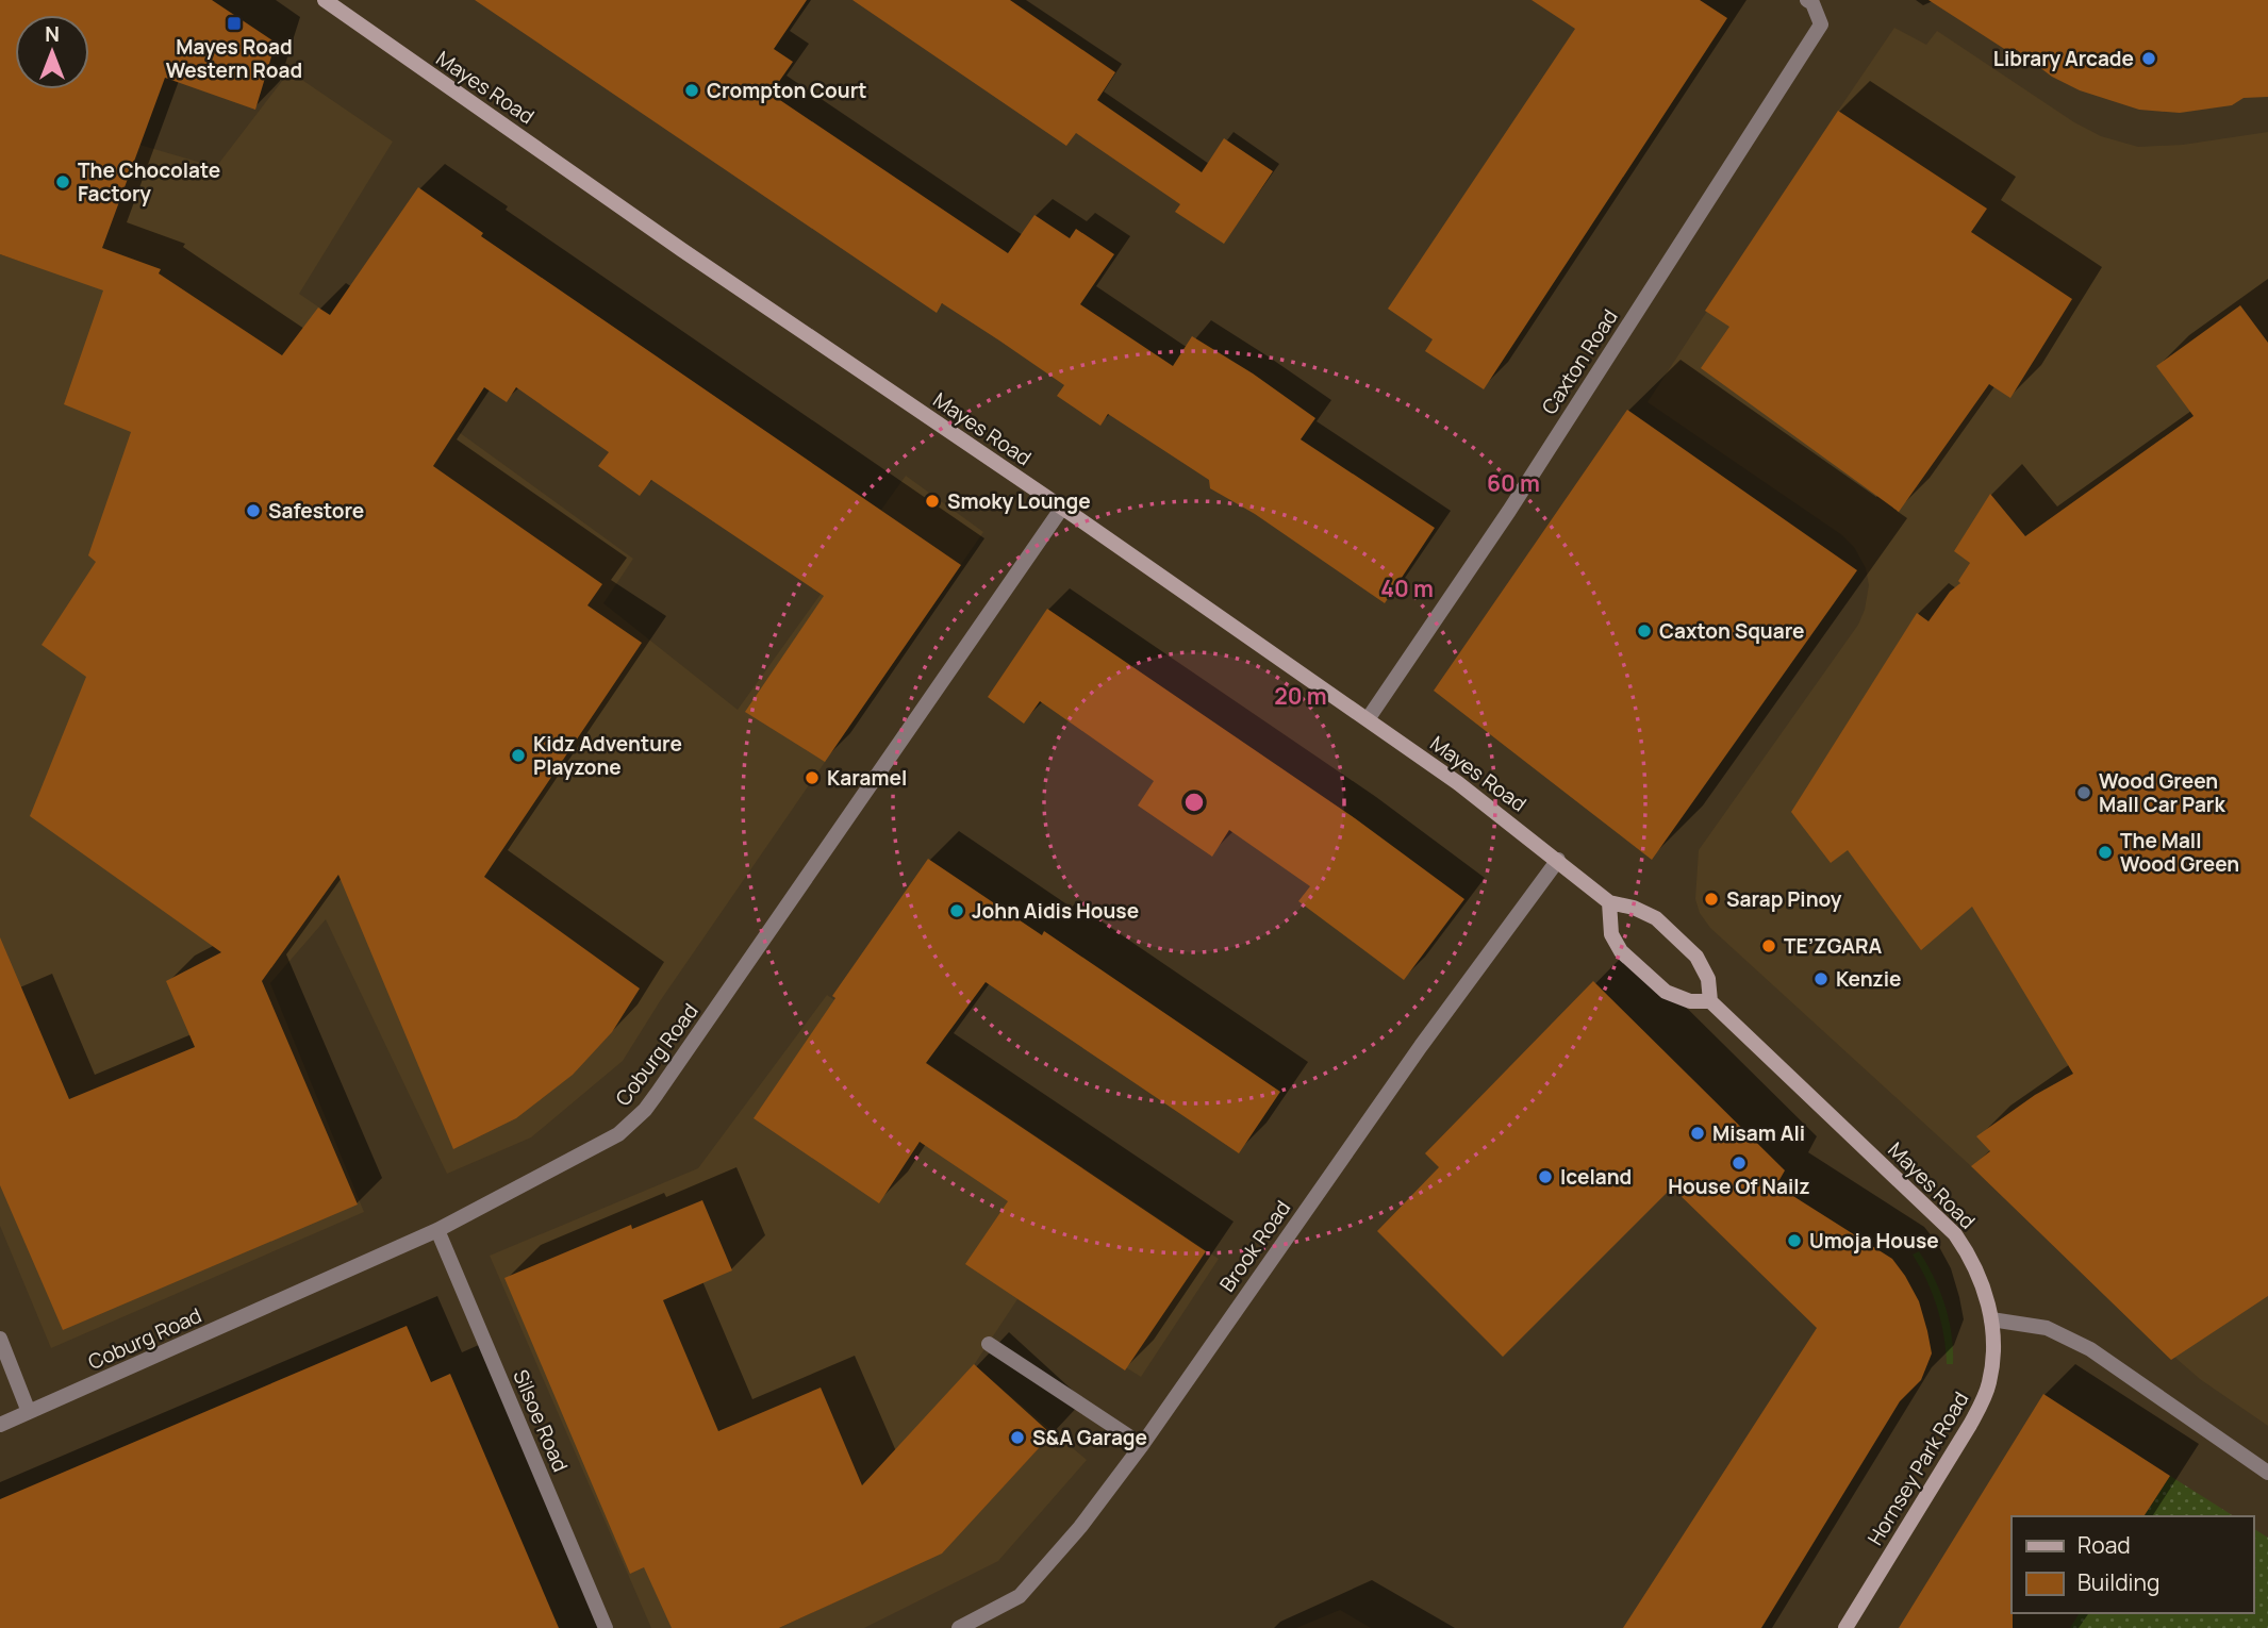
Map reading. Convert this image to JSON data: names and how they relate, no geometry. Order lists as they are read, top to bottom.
{
  "streets": {
    "main road": ["Mayes Road", "Hornsey Park Road"],
    "street": [
      "Caxton Road",
      "Coburg Road",
      "Brook Road",
      "Silsoe Road"
    ]
  },
  "crossings": [
    ["Mayes Road", "Caxton Road"],
    ["Mayes Road", "Coburg Road"],
    ["Mayes Road", "Brook Road"],
    ["Mayes Road", "Hornsey Park Road"],
    ["Coburg Road", "Silsoe Road"]
  ],
  "places": {
    "transit": ["Mayes Road Western Road"],
    "other": [
      "Library Arcade",
      "Crompton Court",
      "The Chocolate Factory",
      "Smoky Lounge",
      "Safestore",
      "Caxton Square",
      "Kidz Adventure Playzone",
      "Karamel",
      "Wood Green Mall Car Park",
      "The Mall Wood Green",
      "Sarap Pinoy",
      "John Aidis House",
      "TE’ZGARA",
      "Kenzie",
      "Misam Ali",
      "House Of Nailz",
      "Iceland",
      "Umoja House",
      "S&A Garage"
    ]
  },
  "legend": ["Road", "Building"],
  "north": "top",
  "rings": ["60 m", "40 m", "20 m"]
}
